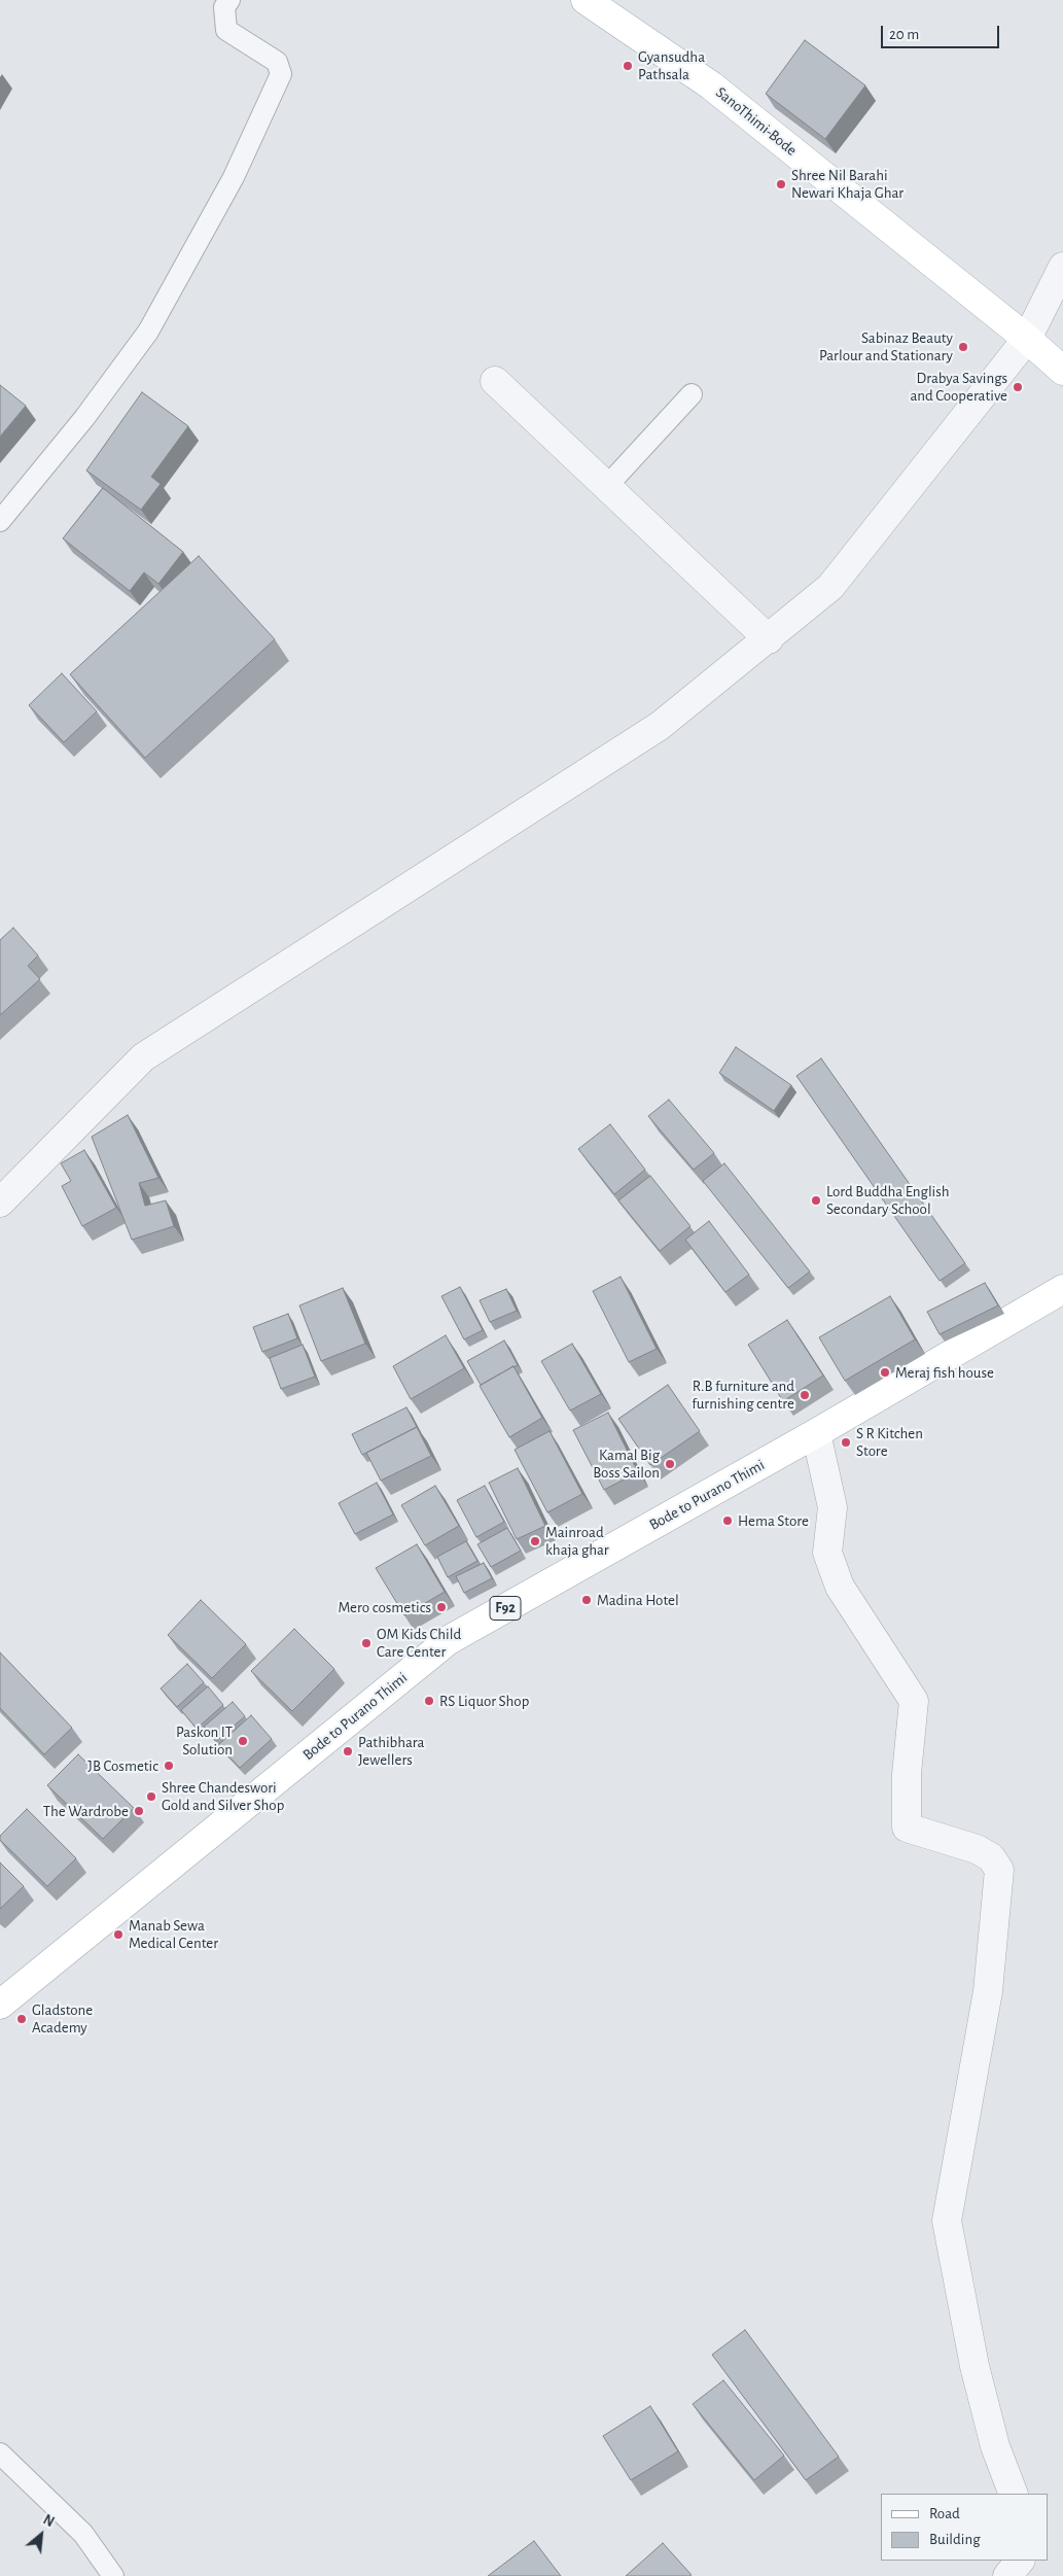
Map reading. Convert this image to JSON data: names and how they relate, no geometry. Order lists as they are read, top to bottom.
{
  "streets": {
    "main road": ["SanoThimi-Bode", "Bode to Purano Thimi", "F92"]
  },
  "places": [
    "Gyansudha Pathsala",
    "Shree Nil Barahi Newari Khaja Ghar",
    "Sabinaz Beauty Parlour and Stationary",
    "Drabya Savings and Cooperative",
    "Lord Buddha English Secondary School",
    "Meraj fish house",
    "R.B furniture and furnishing centre",
    "S R Kitchen Store",
    "Kamal Big Boss Sailon",
    "Hema Store",
    "Mainroad khaja ghar",
    "Madina Hotel",
    "Mero cosmetics",
    "OM Kids Child Care Center",
    "RS Liquor Shop",
    "Paskon IT Solution",
    "Pathibhara Jewellers",
    "JB Cosmetic",
    "Shree Chandeswori Gold and Silver Shop",
    "The Wardrobe",
    "Manab Sewa Medical Center",
    "Gladstone Academy"
  ],
  "legend": ["Road", "Building"],
  "scale_bar": "20 m",
  "north": "top right"
}
